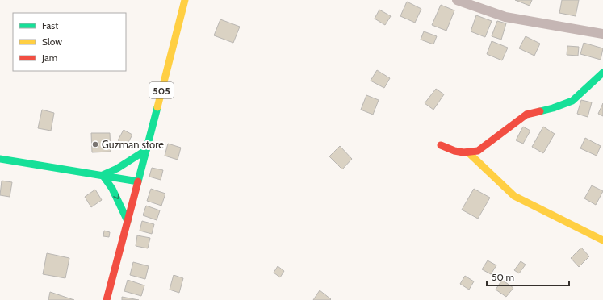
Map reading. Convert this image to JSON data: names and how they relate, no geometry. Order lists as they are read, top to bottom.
{
  "streets": {
    "main road": ["505"]
  },
  "places": ["Guzman store"],
  "legend": ["Fast", "Slow", "Jam"],
  "scale_bar": "50 m"
}
